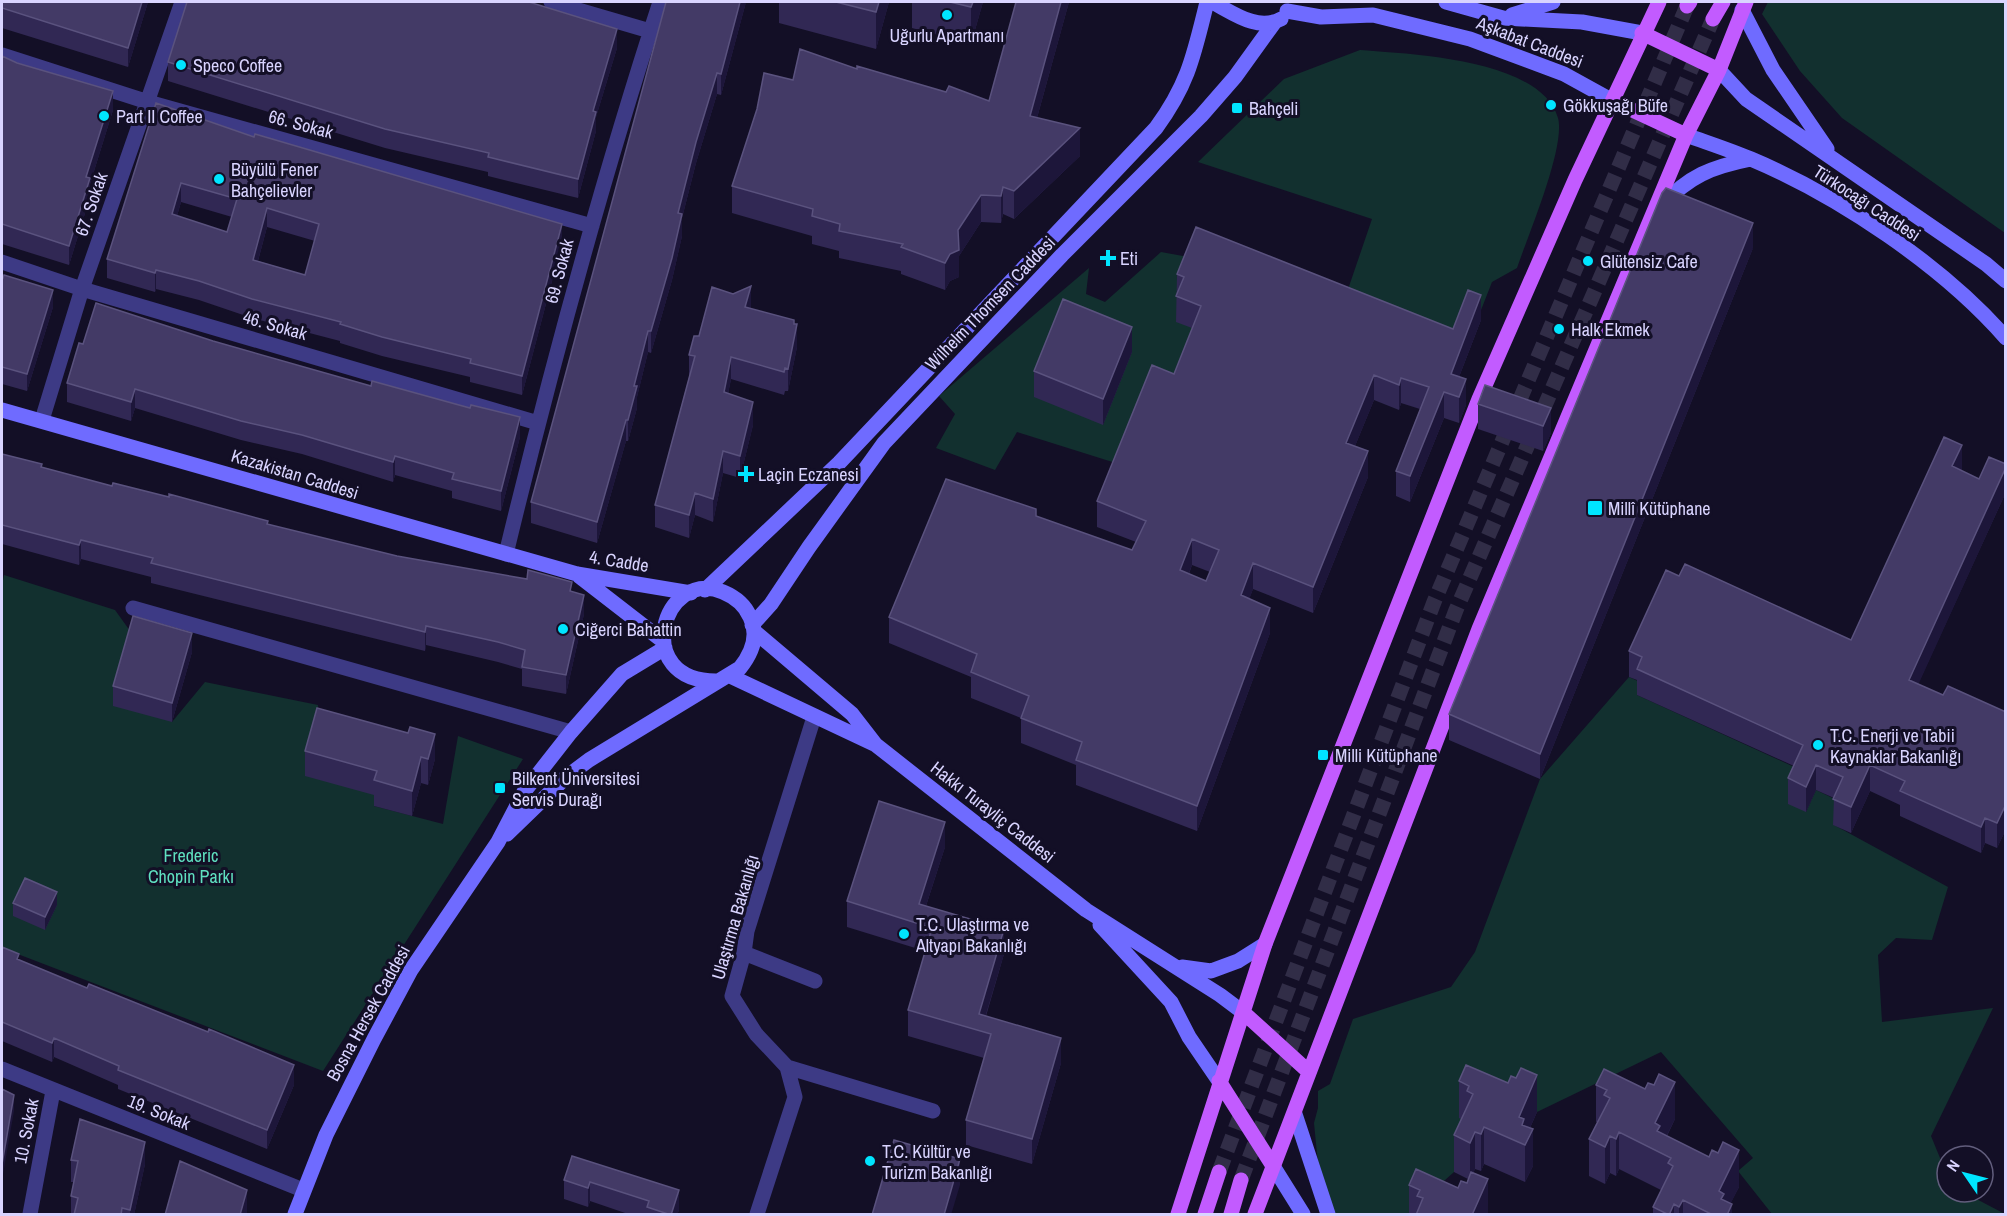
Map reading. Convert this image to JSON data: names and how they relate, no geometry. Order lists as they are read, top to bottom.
{
  "streets": {
    "main road": [
      "Aşkabat Caddesi",
      "Türkocağı Caddesi",
      "Wilhelm Thomsen Caddesi",
      "Kazakistan Caddesi",
      "4. Cadde",
      "Hakkı Turayliç Caddesi",
      "Bosna Hersek Caddesi"
    ],
    "street": [
      "66. Sokak",
      "67. Sokak",
      "69. Sokak",
      "46. Sokak",
      "Ulaştırma Bakanlığı",
      "19. Sokak",
      "10. Sokak"
    ]
  },
  "crossings": [
    ["Aşkabat Caddesi", "Wilhelm Thomsen Caddesi"],
    ["66. Sokak", "67. Sokak"],
    ["66. Sokak", "69. Sokak"],
    ["67. Sokak", "46. Sokak"],
    ["67. Sokak", "Kazakistan Caddesi"],
    ["69. Sokak", "46. Sokak"],
    ["69. Sokak", "Kazakistan Caddesi"],
    ["Wilhelm Thomsen Caddesi", "4. Cadde"],
    ["Wilhelm Thomsen Caddesi", "Hakkı Turayliç Caddesi"],
    ["Kazakistan Caddesi", "4. Cadde"],
    ["4. Cadde", "Hakkı Turayliç Caddesi"],
    ["Hakkı Turayliç Caddesi", "Ulaştırma Bakanlığı"],
    ["Bosna Hersek Caddesi", "19. Sokak"],
    ["19. Sokak", "10. Sokak"]
  ],
  "parks": ["Frederic Chopin Parkı"],
  "places": {
    "other": [
      "Uğurlu Apartmanı",
      "Speco Coffee",
      "Gökkuşağı Büfe",
      "Part II Coffee",
      "Büyülü Fener Bahçelievler",
      "Glütensiz Cafe",
      "Halk Ekmek",
      "Ciğerci Bahattin",
      "T.C. Enerji ve Tabii Kaynaklar Bakanlığı",
      "T.C. Ulaştırma ve Altyapı Bakanlığı",
      "T.C. Kültür ve Turizm Bakanlığı"
    ],
    "transit": [
      "Bahçeli",
      "Millî Kütüphane",
      "Milli Kütüphane",
      "Bilkent Üniversitesi Servis Durağı"
    ],
    "health": ["Eti", "Laçin Eczanesi"]
  },
  "north": "top left"
}
